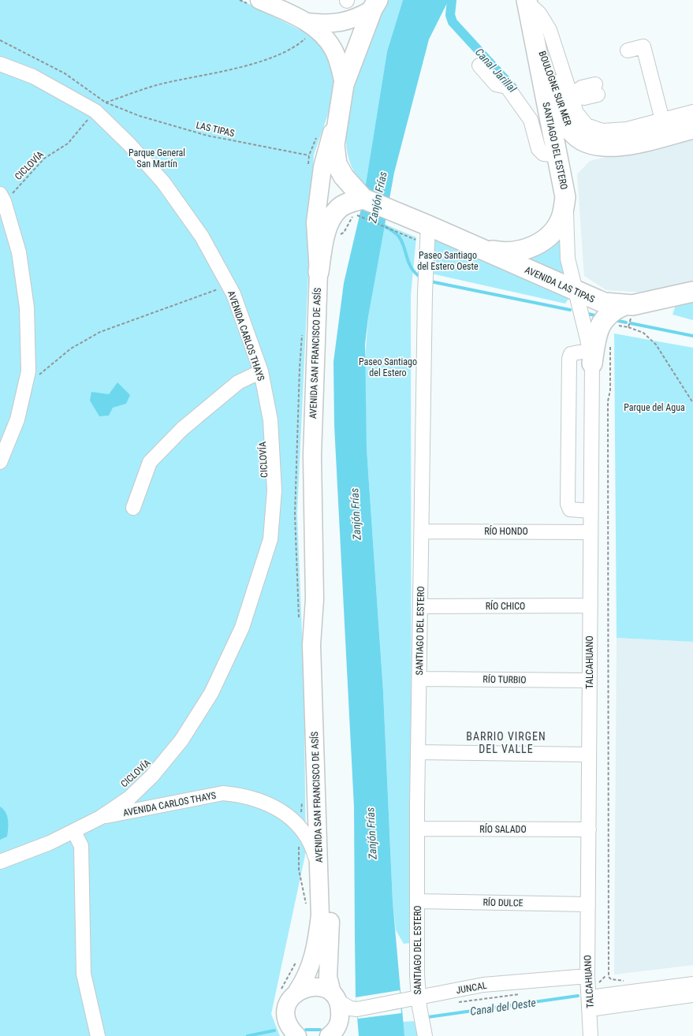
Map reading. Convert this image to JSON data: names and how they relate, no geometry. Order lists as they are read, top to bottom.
{
  "streets": {
    "highway": ["BOULOGNE SUR MER", "SANTIAGO DEL ESTERO", "AVENIDA LAS TIPAS"],
    "main road": ["AVENIDA SAN FRANCISCO DE ASÍS"],
    "street": [
      "AVENIDA CARLOS THAYS",
      "RÍO HONDO",
      "RÍO CHICO",
      "TALCAHUANO",
      "RÍO TURBIO",
      "RÍO SALADO",
      "RÍO DULCE",
      "JUNCAL"
    ],
    "path": ["LAS TIPAS", "CICLOVÍA"]
  },
  "crossings": [
    ["BOULOGNE SUR MER", "SANTIAGO DEL ESTERO"],
    ["LAS TIPAS", "AVENIDA SAN FRANCISCO DE ASÍS"],
    ["SANTIAGO DEL ESTERO", "AVENIDA LAS TIPAS"],
    ["SANTIAGO DEL ESTERO", "RÍO HONDO"],
    ["SANTIAGO DEL ESTERO", "RÍO CHICO"],
    ["SANTIAGO DEL ESTERO", "TALCAHUANO"],
    ["SANTIAGO DEL ESTERO", "RÍO TURBIO"],
    ["SANTIAGO DEL ESTERO", "RÍO SALADO"],
    ["SANTIAGO DEL ESTERO", "RÍO DULCE"],
    ["SANTIAGO DEL ESTERO", "JUNCAL"],
    ["AVENIDA LAS TIPAS", "TALCAHUANO"],
    ["AVENIDA CARLOS THAYS", "AVENIDA SAN FRANCISCO DE ASÍS"],
    ["RÍO HONDO", "TALCAHUANO"],
    ["RÍO CHICO", "TALCAHUANO"],
    ["TALCAHUANO", "RÍO TURBIO"],
    ["TALCAHUANO", "RÍO SALADO"],
    ["TALCAHUANO", "RÍO DULCE"],
    ["TALCAHUANO", "JUNCAL"]
  ],
  "districts": ["BARRIO VIRGEN DEL VALLE"],
  "water": ["Canal Jarillal", "Zanjón Frías", "Canal del Oeste"],
  "parks": [
    "Parque General San Martín",
    "Paseo Santiago del Estero Oeste",
    "Paseo Santiago del Estero",
    "Parque del Agua"
  ]
}
